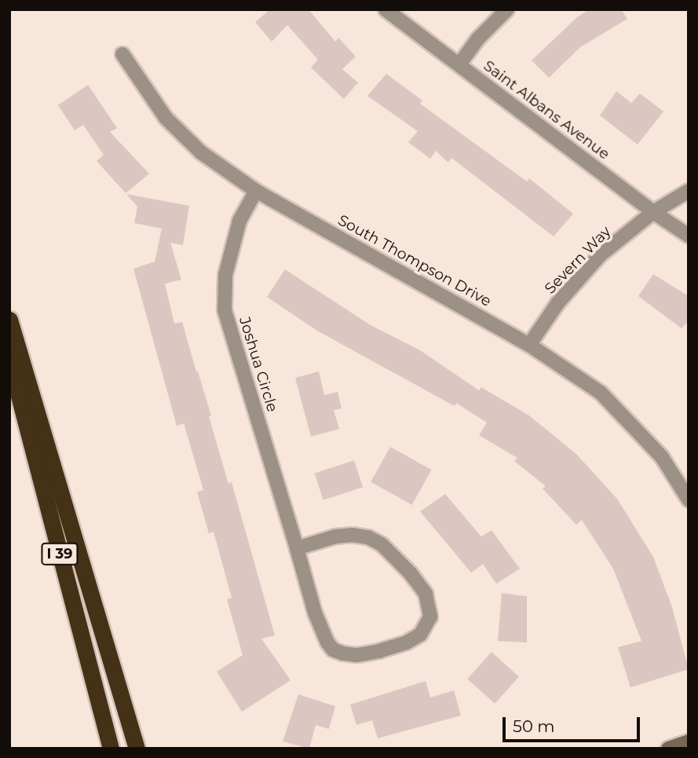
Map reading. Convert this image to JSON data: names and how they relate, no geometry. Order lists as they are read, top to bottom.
{
  "streets": {
    "highway": ["I 39"],
    "street": [
      "Saint Albans Avenue",
      "Severn Way",
      "South Thompson Drive",
      "Joshua Circle"
    ]
  },
  "crossings": [
    ["Saint Albans Avenue", "Severn Way"],
    ["Severn Way", "South Thompson Drive"],
    ["South Thompson Drive", "Joshua Circle"]
  ],
  "scale_bar": "50 m"
}
